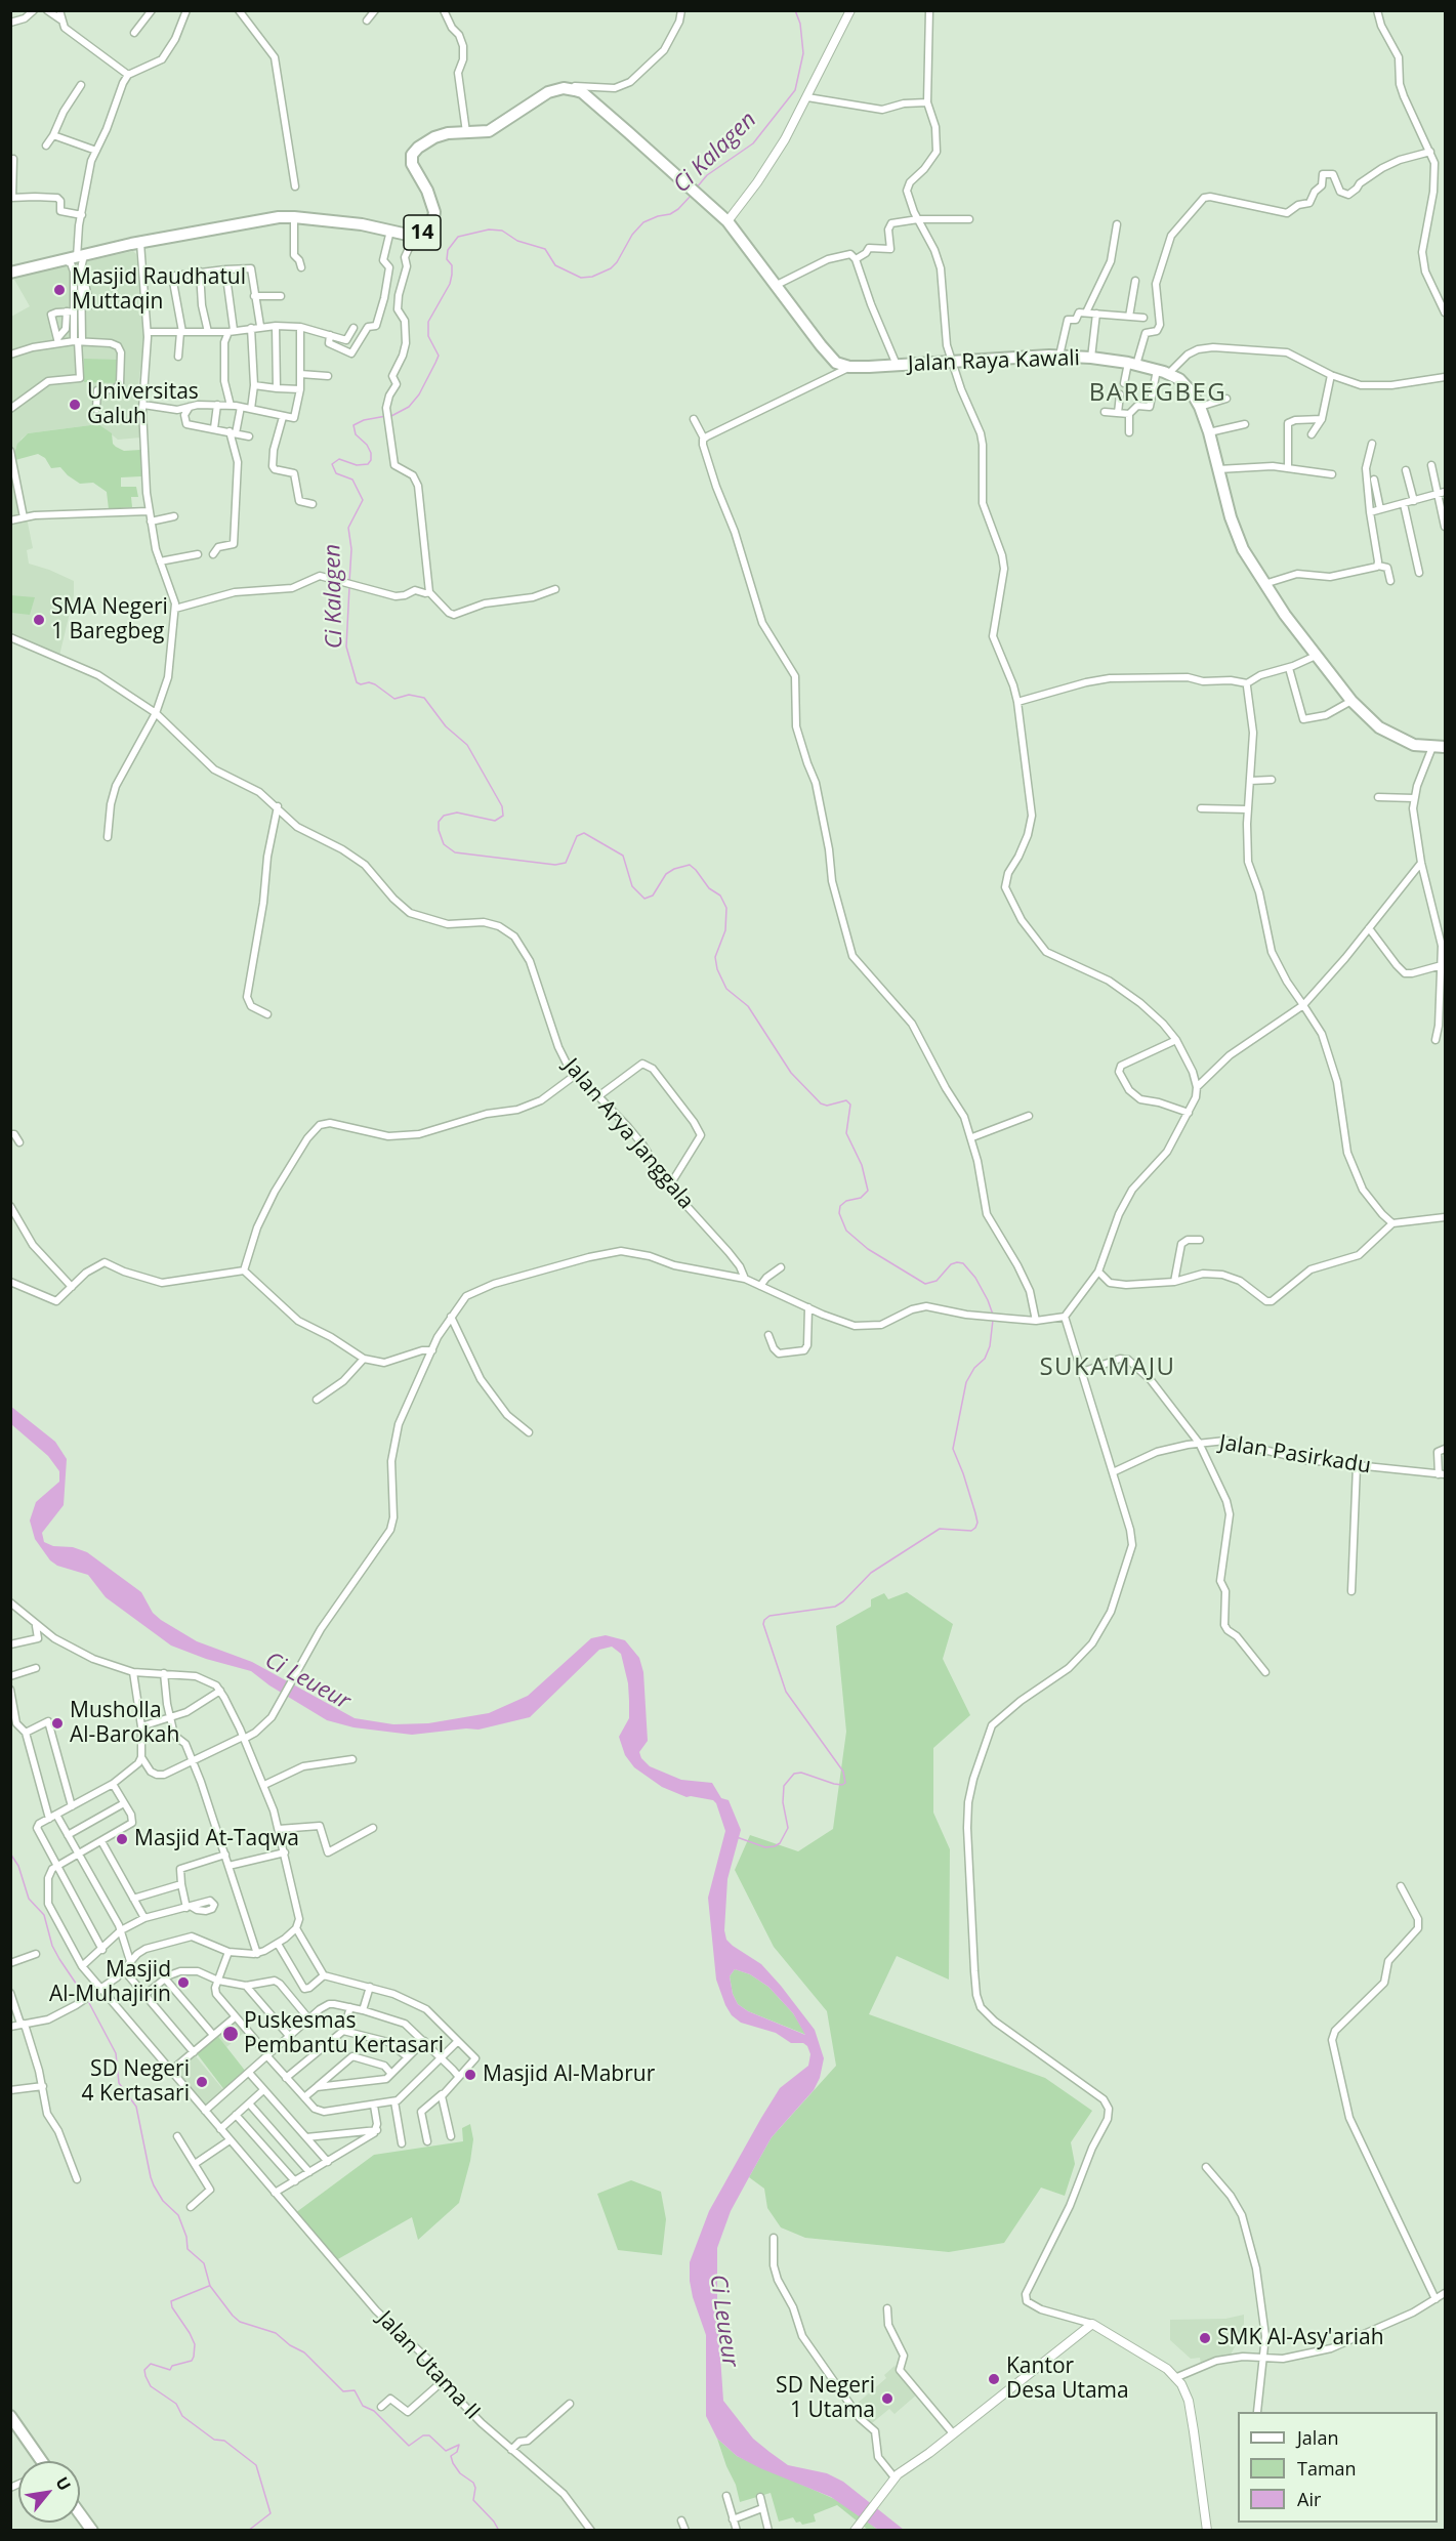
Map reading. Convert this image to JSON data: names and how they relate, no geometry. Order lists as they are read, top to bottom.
{
  "streets": {
    "highway": ["14", "Jalan Raya Kawali"],
    "street": ["Jalan Arya Janggala", "Jalan Pasirkadu", "Jalan Utama II"]
  },
  "districts": ["BAREGBEG", "SUKAMAJU"],
  "water": ["Ci Kalagen", "Ci Leueur"],
  "places": [
    "Masjid Raudhatul Muttaqin",
    "Universitas Galuh",
    "SMA Negeri 1 Baregbeg",
    "Musholla Al-Barokah",
    "Masjid At-Taqwa",
    "Masjid Al-Muhajirin",
    "Puskesmas Pembantu Kertasari",
    "Masjid Al-Mabrur",
    "SD Negeri 4 Kertasari",
    "SMK Al-Asy'ariah",
    "Kantor Desa Utama",
    "SD Negeri 1 Utama"
  ],
  "legend": ["Jalan", "Taman", "Air"],
  "north": "top right"
}
